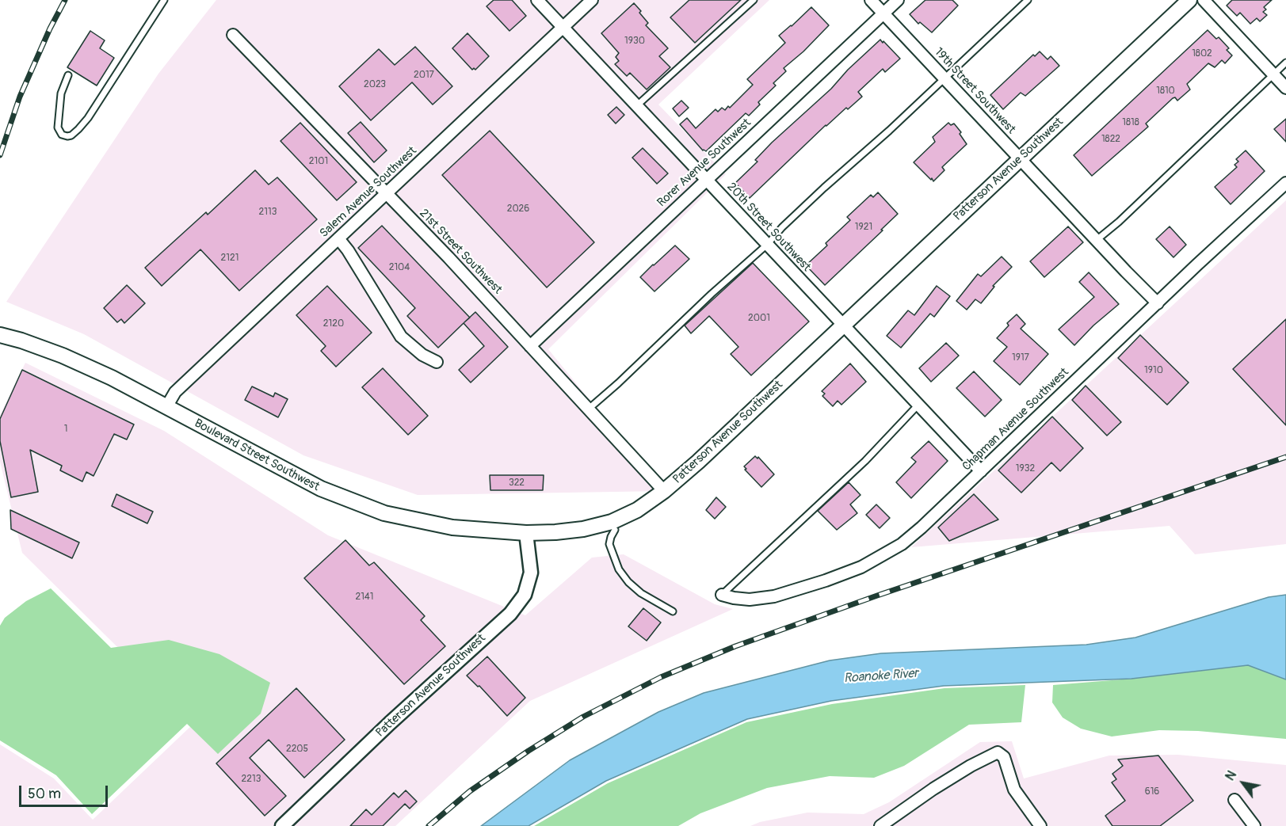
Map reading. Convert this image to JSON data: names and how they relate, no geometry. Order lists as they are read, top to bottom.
{
  "streets": {
    "main road": ["Patterson Avenue Southwest", "Boulevard Street Southwest"],
    "street": [
      "19th Street Southwest",
      "Rorer Avenue Southwest",
      "Salem Avenue Southwest",
      "20th Street Southwest",
      "21st Street Southwest",
      "Chapman Avenue Southwest"
    ]
  },
  "crossings": [
    ["19th Street Southwest", "Rorer Avenue Southwest"],
    ["19th Street Southwest", "Patterson Avenue Southwest"],
    ["19th Street Southwest", "Chapman Avenue Southwest"],
    ["Rorer Avenue Southwest", "20th Street Southwest"],
    ["Rorer Avenue Southwest", "21st Street Southwest"],
    ["Patterson Avenue Southwest", "20th Street Southwest"],
    ["Patterson Avenue Southwest", "21st Street Southwest"],
    ["Patterson Avenue Southwest", "Boulevard Street Southwest"],
    ["Salem Avenue Southwest", "20th Street Southwest"],
    ["Salem Avenue Southwest", "21st Street Southwest"],
    ["Salem Avenue Southwest", "Boulevard Street Southwest"],
    ["20th Street Southwest", "Chapman Avenue Southwest"]
  ],
  "water": ["Roanoke River"],
  "house_numbers": [
    "1930",
    "1802",
    "2017",
    "2023",
    "1810",
    "1818",
    "1822",
    "2101",
    "2026",
    "2113",
    "1921",
    "2121",
    "2104",
    "2001",
    "2120",
    "1917",
    "1910",
    "1",
    "1932",
    "322",
    "2141",
    "2205",
    "2213",
    "616"
  ],
  "scale_bar": "50 m",
  "north": "top left"
}
